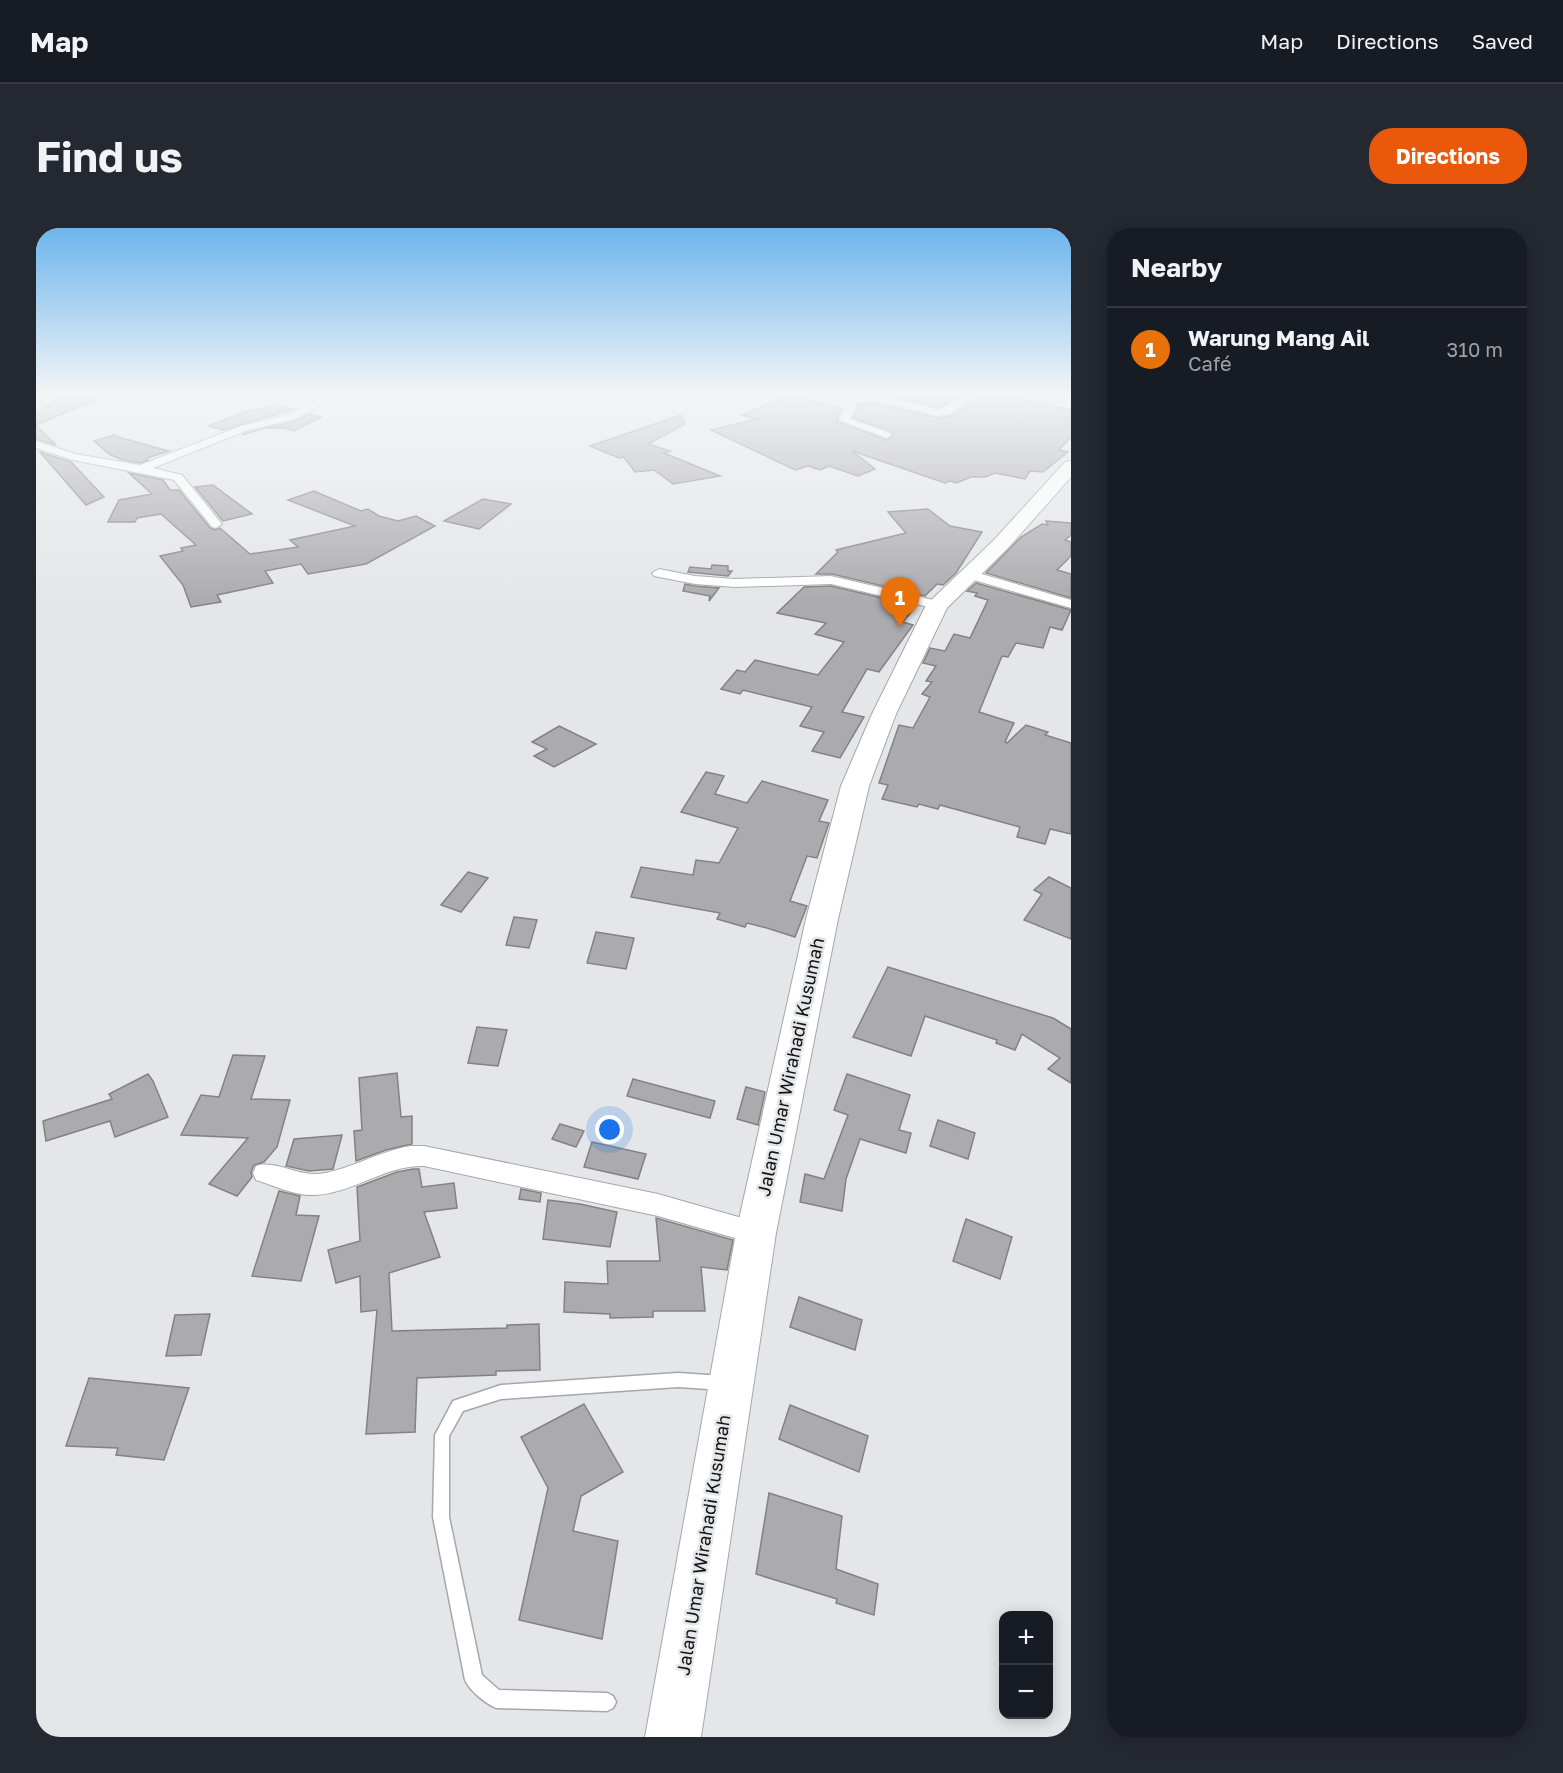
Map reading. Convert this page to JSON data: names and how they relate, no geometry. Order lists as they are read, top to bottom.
{
  "streets": {
    "main road": ["Jalan Umar Wirahadi Kusumah"]
  },
  "page": {
    "header": "Map",
    "nav": ["Map", "Directions", "Saved"],
    "buttons": "Directions",
    "title": "Find us",
    "heading": "Nearby",
    "list": [
      {
        "mark": "1",
        "name": "Warung Mang Ail",
        "note": "Café",
        "value": "310 m"
      }
    ],
    "pins": "1",
    "map_buttons": ["+", "−"]
  }
}
